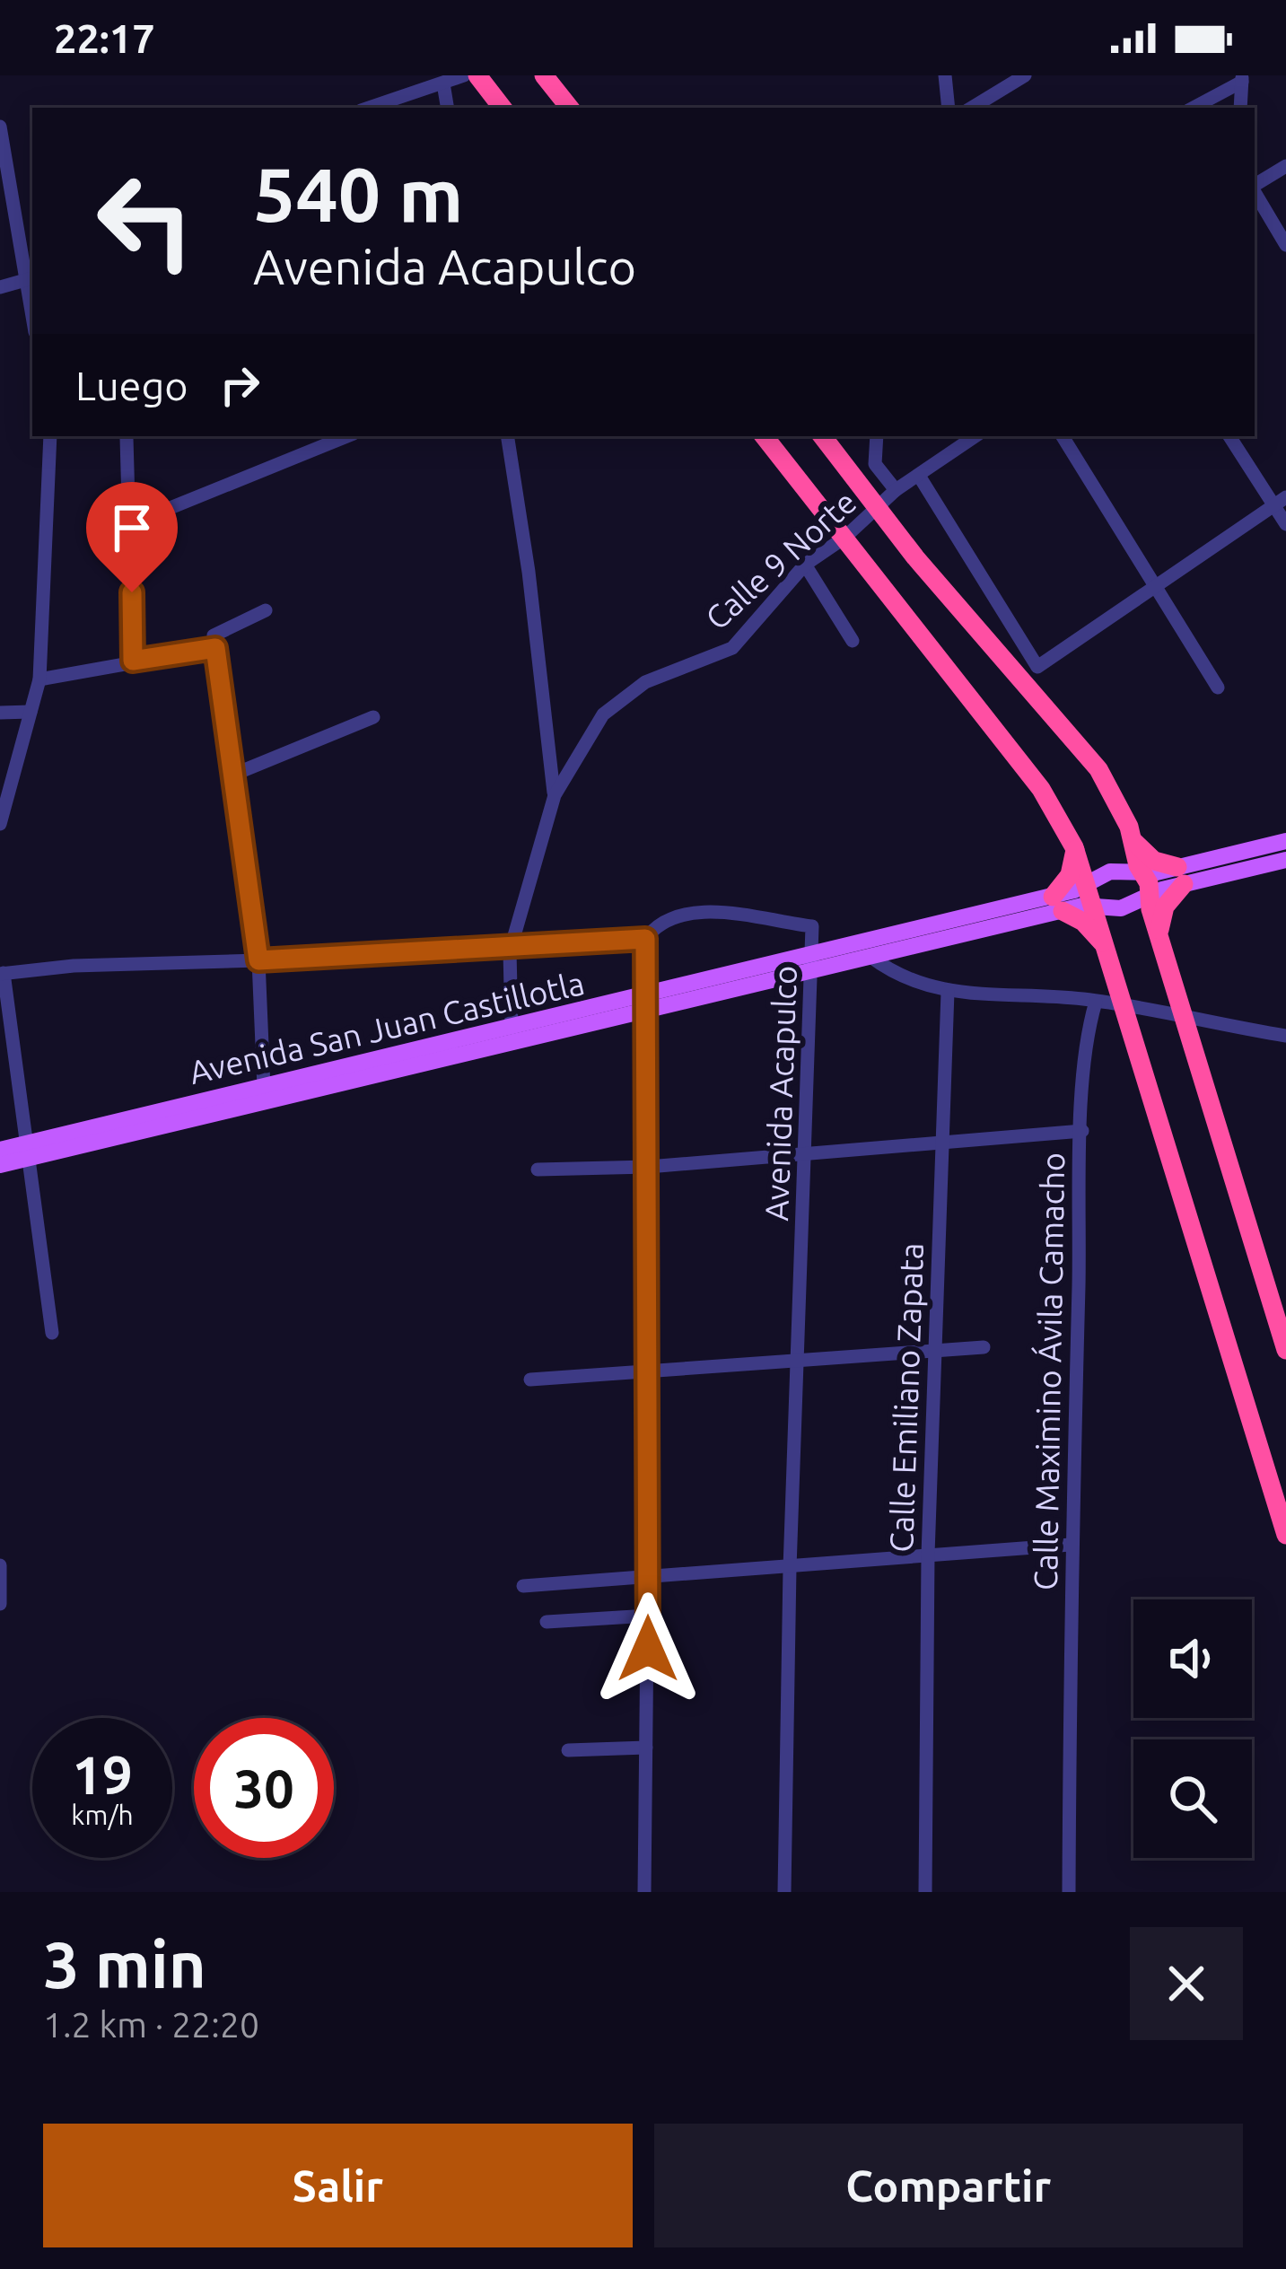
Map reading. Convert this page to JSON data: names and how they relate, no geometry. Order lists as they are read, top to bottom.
{
  "streets": {
    "main road": ["Avenida San Juan Castillotla"],
    "street": [
      "Calle 9 Norte",
      "Avenida Acapulco",
      "Calle Maximino Ávila Camacho",
      "Calle Emiliano Zapata"
    ]
  },
  "crossings": [
    ["Calle 9 Norte", "Avenida San Juan Castillotla"],
    ["Calle 9 Norte", "Avenida Acapulco"],
    ["Avenida San Juan Castillotla", "Avenida Acapulco"]
  ],
  "page": {
    "status": "22:17",
    "turn": ["540 m", "Avenida Acapulco"],
    "then": "Luego",
    "speed": "19 km/h",
    "limit": "30",
    "heading": ["3 min", "1.2 km · 22:20"],
    "buttons": ["Salir", "Compartir"]
  }
}
